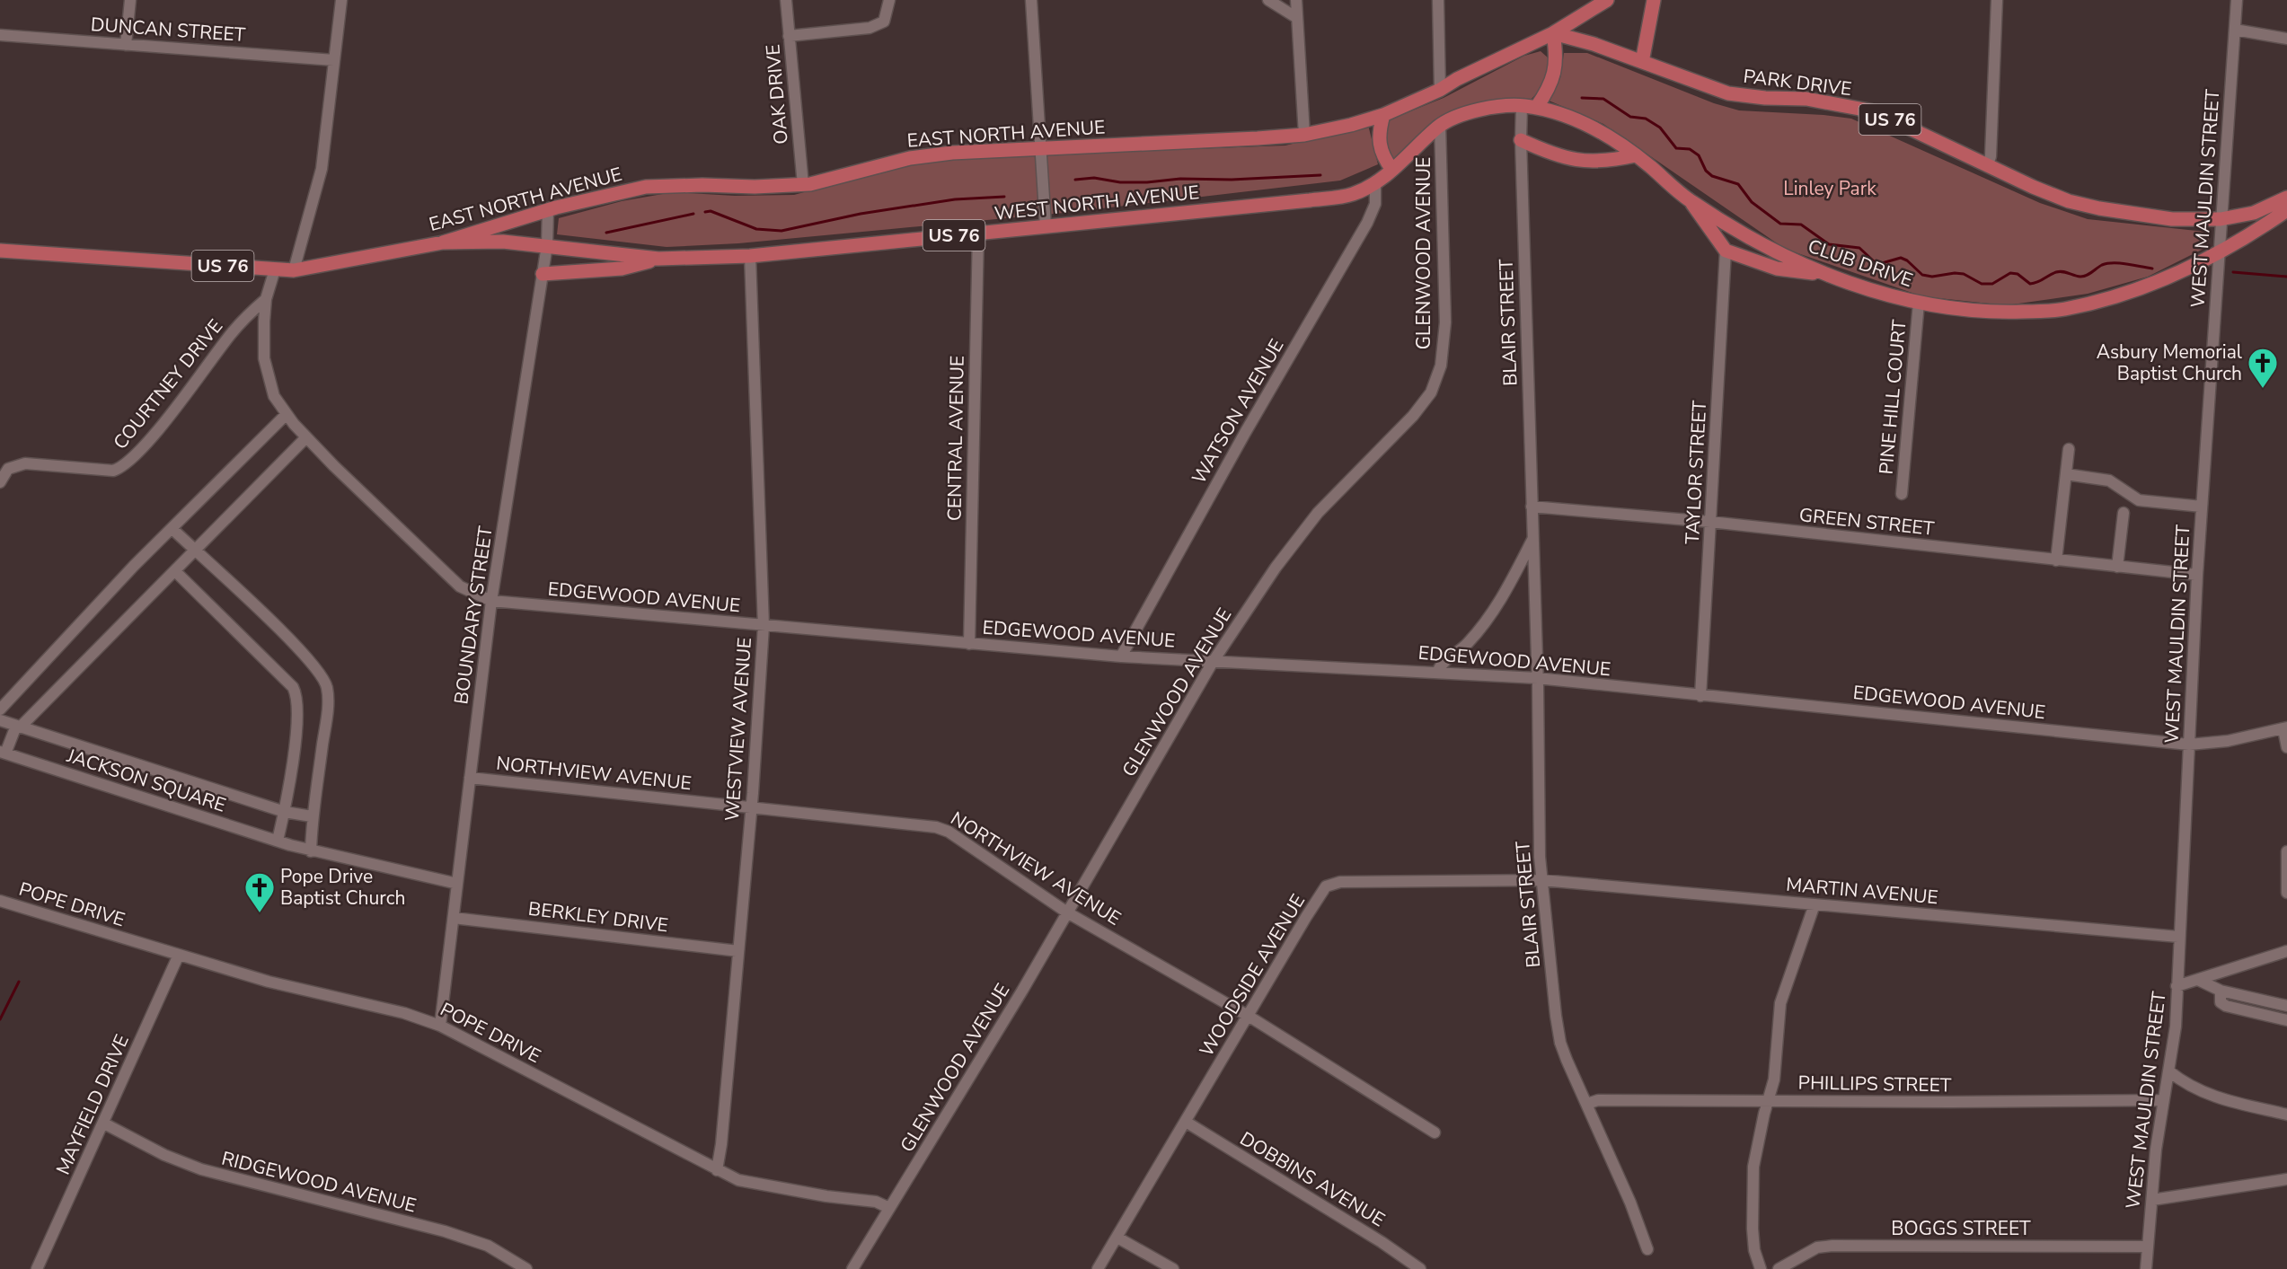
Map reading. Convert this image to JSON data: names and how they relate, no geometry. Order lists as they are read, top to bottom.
{
  "streets": {
    "main road": [
      "PARK DRIVE",
      "US 76",
      "EAST NORTH AVENUE",
      "WEST NORTH AVENUE",
      "CLUB DRIVE"
    ],
    "street": [
      "DUNCAN STREET",
      "OAK DRIVE",
      "WEST MAULDIN STREET",
      "GLENWOOD AVENUE",
      "BLAIR STREET",
      "COURTNEY DRIVE",
      "PINE HILL COURT",
      "WATSON AVENUE",
      "CENTRAL AVENUE",
      "TAYLOR STREET",
      "GREEN STREET",
      "EDGEWOOD AVENUE",
      "BOUNDARY STREET",
      "WESTVIEW AVENUE",
      "NORTHVIEW AVENUE",
      "JACKSON SQUARE",
      "MARTIN AVENUE",
      "POPE DRIVE",
      "BERKLEY DRIVE",
      "WOODSIDE AVENUE",
      "PHILLIPS STREET",
      "MAYFIELD DRIVE",
      "DOBBINS AVENUE",
      "RIDGEWOOD AVENUE",
      "BOGGS STREET"
    ]
  },
  "crossings": [
    ["PARK DRIVE", "US 76"],
    ["PARK DRIVE", "WEST MAULDIN STREET"],
    ["OAK DRIVE", "EAST NORTH AVENUE"],
    ["US 76", "EAST NORTH AVENUE"],
    ["US 76", "WEST MAULDIN STREET"],
    ["US 76", "WEST NORTH AVENUE"],
    ["US 76", "GLENWOOD AVENUE"],
    ["US 76", "CLUB DRIVE"],
    ["US 76", "BLAIR STREET"],
    ["EAST NORTH AVENUE", "WEST NORTH AVENUE"],
    ["EAST NORTH AVENUE", "EDGEWOOD AVENUE"],
    ["EAST NORTH AVENUE", "BOUNDARY STREET"],
    ["WEST MAULDIN STREET", "CLUB DRIVE"],
    ["WEST MAULDIN STREET", "GREEN STREET"],
    ["WEST MAULDIN STREET", "EDGEWOOD AVENUE"],
    ["WEST MAULDIN STREET", "MARTIN AVENUE"],
    ["WEST MAULDIN STREET", "PHILLIPS STREET"],
    ["WEST MAULDIN STREET", "BOGGS STREET"],
    ["WEST NORTH AVENUE", "GLENWOOD AVENUE"],
    ["WEST NORTH AVENUE", "WATSON AVENUE"],
    ["WEST NORTH AVENUE", "CENTRAL AVENUE"],
    ["WEST NORTH AVENUE", "BOUNDARY STREET"],
    ["WEST NORTH AVENUE", "WESTVIEW AVENUE"],
    ["GLENWOOD AVENUE", "EDGEWOOD AVENUE"],
    ["GLENWOOD AVENUE", "NORTHVIEW AVENUE"],
    ["GLENWOOD AVENUE", "POPE DRIVE"],
    ["CLUB DRIVE", "BLAIR STREET"],
    ["CLUB DRIVE", "PINE HILL COURT"],
    ["BLAIR STREET", "GREEN STREET"],
    ["BLAIR STREET", "EDGEWOOD AVENUE"],
    ["BLAIR STREET", "MARTIN AVENUE"],
    ["BLAIR STREET", "WOODSIDE AVENUE"],
    ["BLAIR STREET", "PHILLIPS STREET"],
    ["COURTNEY DRIVE", "EDGEWOOD AVENUE"],
    ["WATSON AVENUE", "EDGEWOOD AVENUE"],
    ["CENTRAL AVENUE", "EDGEWOOD AVENUE"],
    ["TAYLOR STREET", "GREEN STREET"],
    ["TAYLOR STREET", "EDGEWOOD AVENUE"],
    ["EDGEWOOD AVENUE", "BOUNDARY STREET"],
    ["EDGEWOOD AVENUE", "WESTVIEW AVENUE"],
    ["EDGEWOOD AVENUE", "JACKSON SQUARE"],
    ["BOUNDARY STREET", "NORTHVIEW AVENUE"],
    ["BOUNDARY STREET", "JACKSON SQUARE"],
    ["BOUNDARY STREET", "POPE DRIVE"],
    ["BOUNDARY STREET", "BERKLEY DRIVE"],
    ["WESTVIEW AVENUE", "NORTHVIEW AVENUE"],
    ["WESTVIEW AVENUE", "POPE DRIVE"],
    ["WESTVIEW AVENUE", "BERKLEY DRIVE"],
    ["NORTHVIEW AVENUE", "WOODSIDE AVENUE"],
    ["MARTIN AVENUE", "WOODSIDE AVENUE"],
    ["POPE DRIVE", "MAYFIELD DRIVE"],
    ["WOODSIDE AVENUE", "DOBBINS AVENUE"],
    ["MAYFIELD DRIVE", "RIDGEWOOD AVENUE"]
  ],
  "parks": ["Linley Park"],
  "places": {
    "church": ["Asbury Memorial Baptist Church", "Pope Drive Baptist Church"]
  }
}
